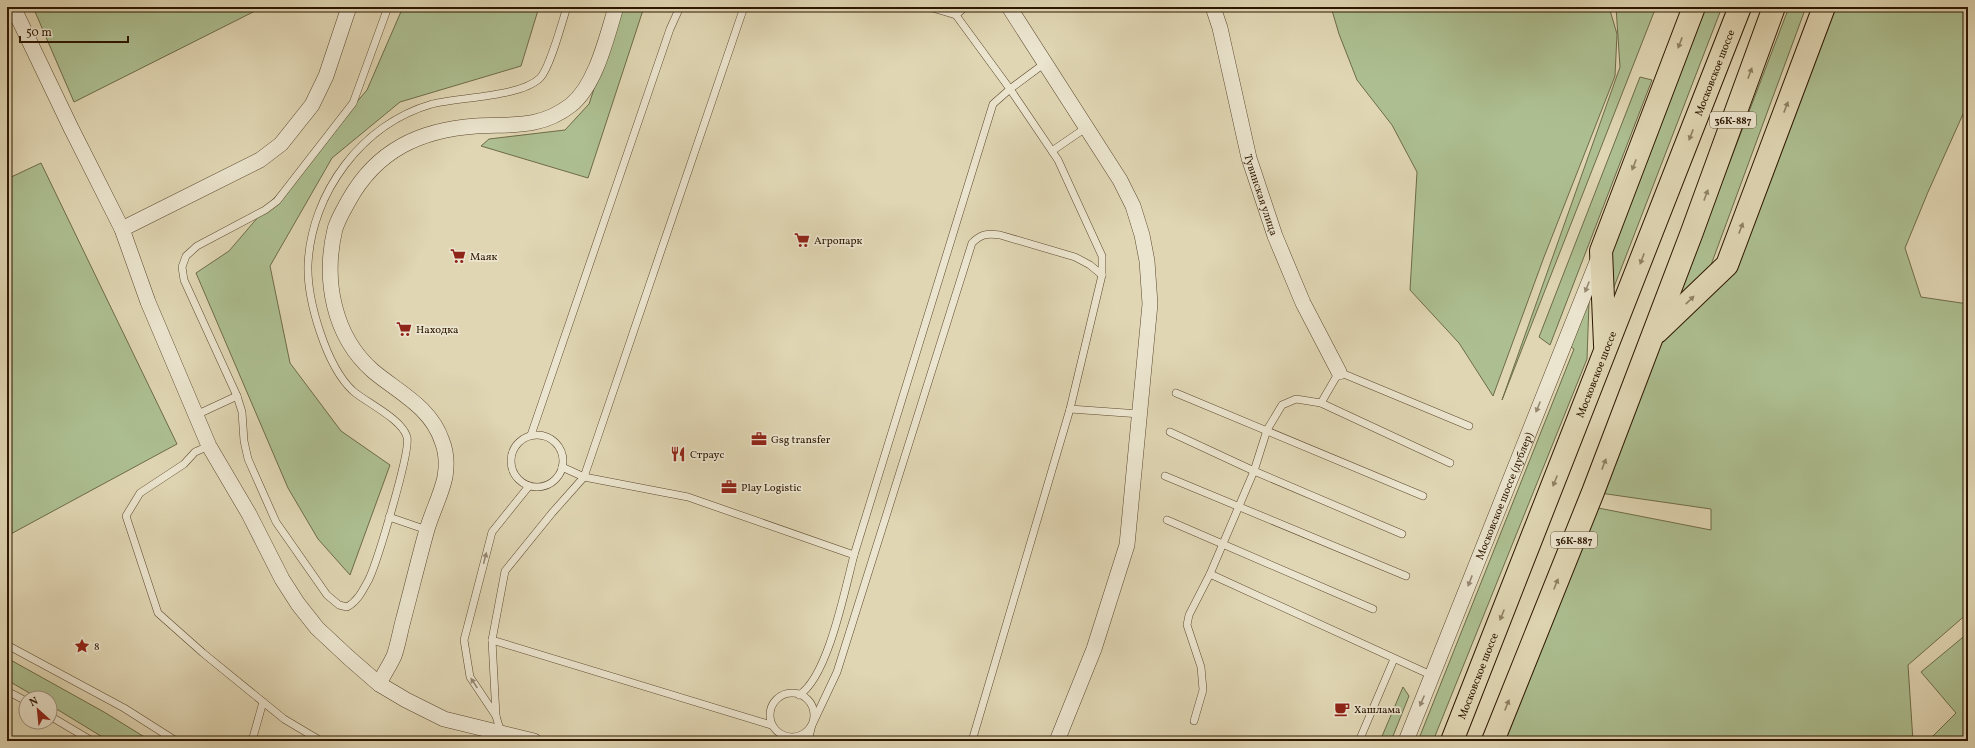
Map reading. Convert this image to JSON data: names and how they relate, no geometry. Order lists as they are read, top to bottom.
{
  "streets": {
    "main road": ["Московское шоссе", "36К-887"],
    "street": ["Тувинская улица", "Московское шоссе (дублер)"]
  },
  "one_way": ["Московское шоссе (дублер)"],
  "places": {
    "supermarket": ["Агропарк", "Маяк", "Находка"],
    "office": ["Gsg transfer", "Play Logistic"],
    "restaurant": ["Страус"],
    "place": ["8"],
    "cafe": ["Хашлама"]
  },
  "scale_bar": "50 m",
  "north": "top left"
}
